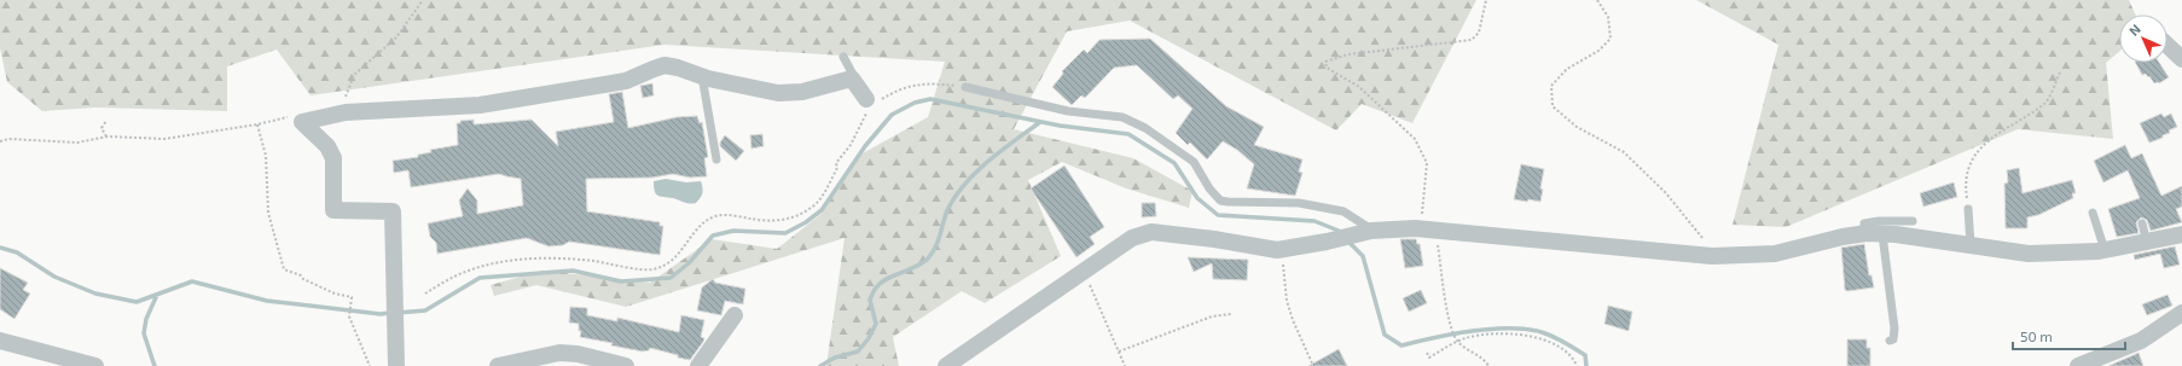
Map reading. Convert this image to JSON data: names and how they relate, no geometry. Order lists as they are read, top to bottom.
{
  "scale_bar": "50 m",
  "north": "top left"
}
